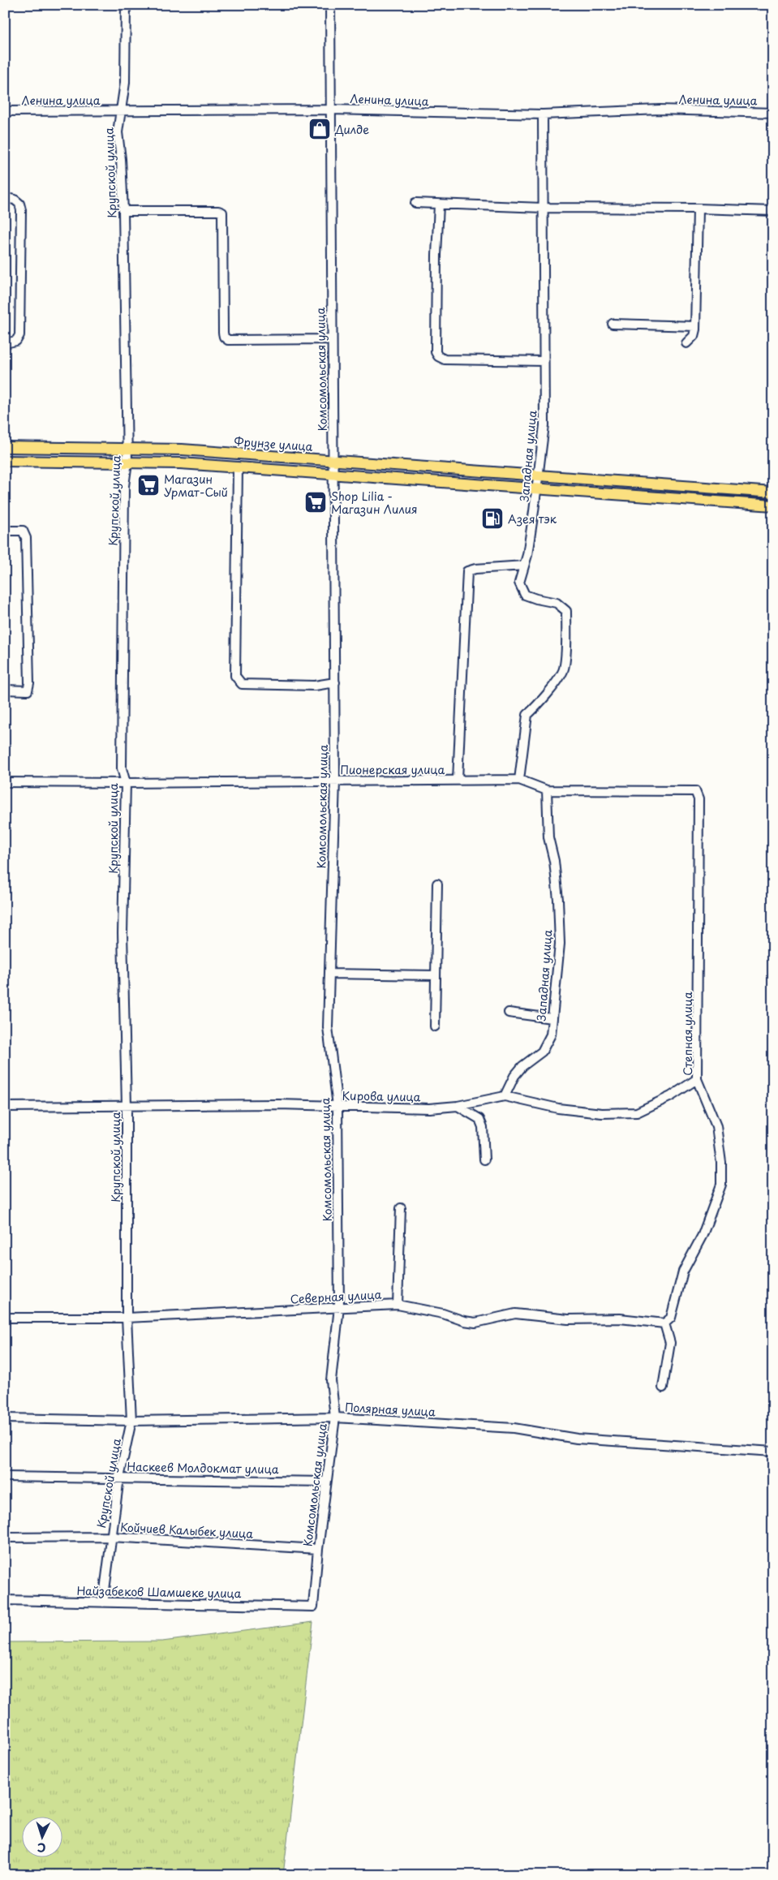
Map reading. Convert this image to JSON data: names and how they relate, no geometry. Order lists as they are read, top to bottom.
{
  "streets": {
    "main road": ["Фрунзе улица"],
    "street": [
      "Ленина улица",
      "Крупской улица",
      "Комсомольская улица",
      "Западная улица",
      "Пионерская улица",
      "Степная улица",
      "Кирова улица",
      "Северная улица",
      "Полярная улица",
      "Наскеев Молдокмат улица",
      "Койчиев Калыбек улица",
      "Найзабеков Шамшеке улица"
    ]
  },
  "crossings": [
    ["Ленина улица", "Крупской улица"],
    ["Ленина улица", "Комсомольская улица"],
    ["Ленина улица", "Западная улица"],
    ["Крупской улица", "Фрунзе улица"],
    ["Крупской улица", "Пионерская улица"],
    ["Крупской улица", "Кирова улица"],
    ["Крупской улица", "Северная улица"],
    ["Крупской улица", "Полярная улица"],
    ["Крупской улица", "Наскеев Молдокмат улица"],
    ["Крупской улица", "Койчиев Калыбек улица"],
    ["Крупской улица", "Найзабеков Шамшеке улица"],
    ["Комсомольская улица", "Фрунзе улица"],
    ["Комсомольская улица", "Пионерская улица"],
    ["Комсомольская улица", "Кирова улица"],
    ["Комсомольская улица", "Северная улица"],
    ["Комсомольская улица", "Полярная улица"],
    ["Комсомольская улица", "Наскеев Молдокмат улица"],
    ["Комсомольская улица", "Койчиев Калыбек улица"],
    ["Комсомольская улица", "Найзабеков Шамшеке улица"],
    ["Фрунзе улица", "Западная улица"],
    ["Западная улица", "Пионерская улица"],
    ["Западная улица", "Кирова улица"],
    ["Пионерская улица", "Степная улица"],
    ["Степная улица", "Кирова улица"],
    ["Степная улица", "Северная улица"]
  ],
  "places": {
    "shop": ["Дилде"],
    "supermarket": ["Магазин Урмат-Сый", "Shop Lilia - Магазин Лилия"],
    "fuel station": ["Азея тэк"]
  },
  "north": "bottom"
}
